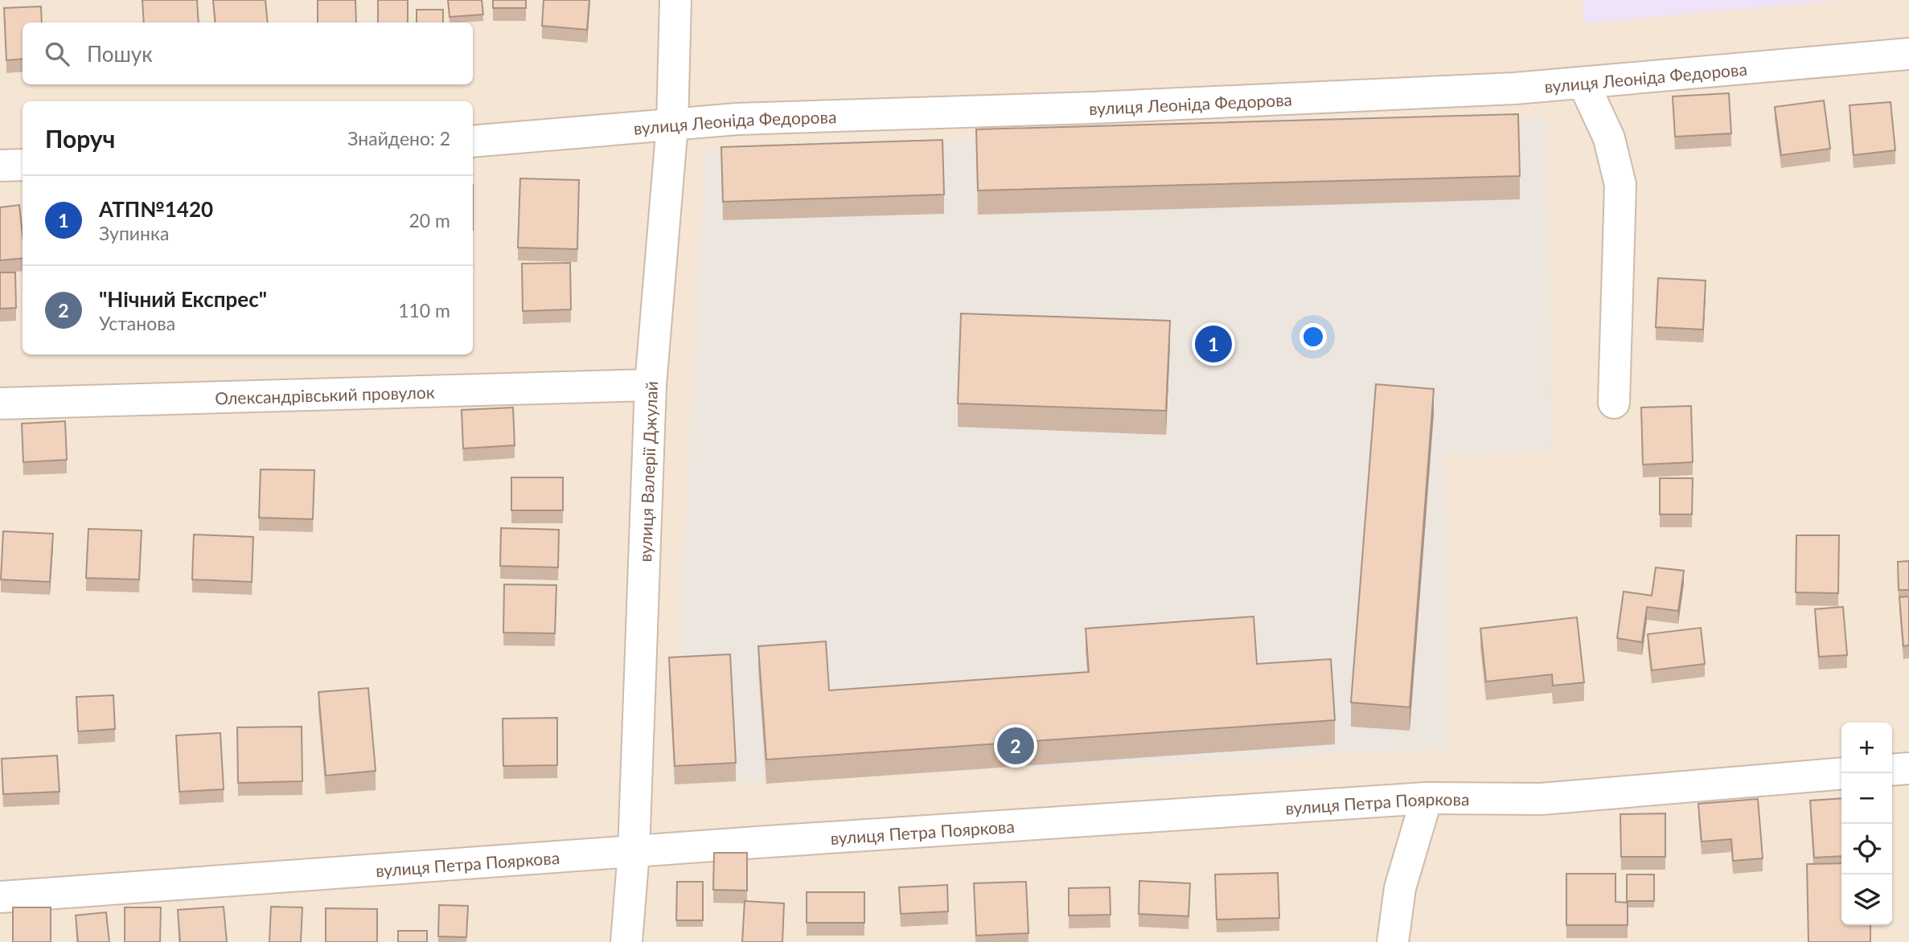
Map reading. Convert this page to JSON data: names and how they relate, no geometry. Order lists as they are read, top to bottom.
{
  "streets": {
    "street": [
      "вулиця Леоніда Федорова",
      "Олександрівський провулок",
      "вулиця Валерії Джулай",
      "вулиця Петра Пояркова"
    ]
  },
  "crossings": [
    ["вулиця Леоніда Федорова", "вулиця Валерії Джулай"],
    ["Олександрівський провулок", "вулиця Валерії Джулай"],
    ["вулиця Валерії Джулай", "вулиця Петра Пояркова"]
  ],
  "page": {
    "search": "Пошук",
    "heading": ["Поруч", "Знайдено: 2"],
    "list": [
      {
        "mark": "1",
        "name": "АТП№1420",
        "note": "Зупинка",
        "value": "20 m"
      },
      {
        "mark": "2",
        "name": "\"Нічний Експрес\"",
        "note": "Установа",
        "value": "110 m"
      }
    ],
    "pins": ["1", "2"],
    "map_buttons": ["+", "−"]
  }
}
